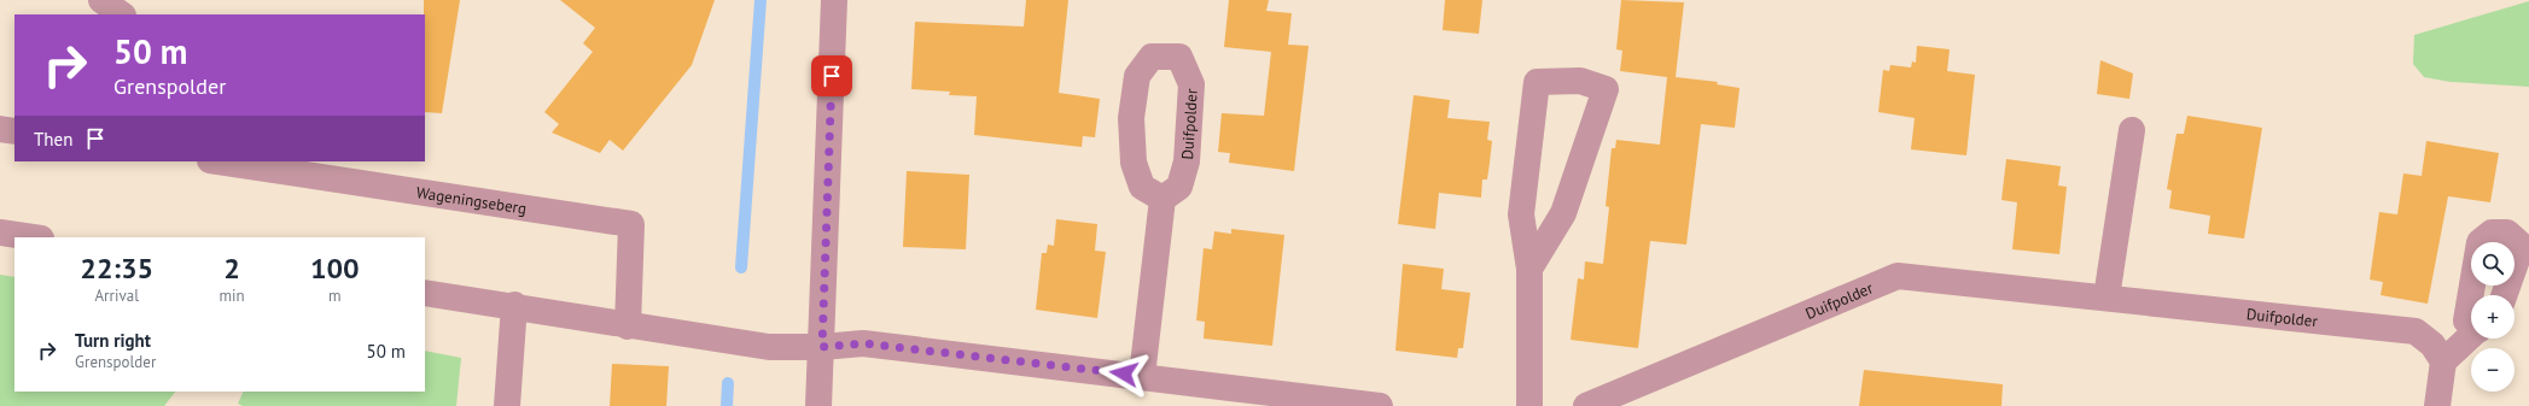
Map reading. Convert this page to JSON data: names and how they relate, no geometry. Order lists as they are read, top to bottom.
{
  "streets": {
    "street": ["Duifpolder", "Wageningseberg"]
  },
  "page": {
    "turn": ["50 m", "Grenspolder"],
    "then": "Then",
    "eta": [
      "22:35",
      "Arrival",
      "2",
      "min",
      "100",
      "m"
    ],
    "map_buttons": ["+", "−"],
    "list": [
      {
        "name": "Turn right",
        "note": "Grenspolder",
        "value": "50 m"
      }
    ]
  }
}
